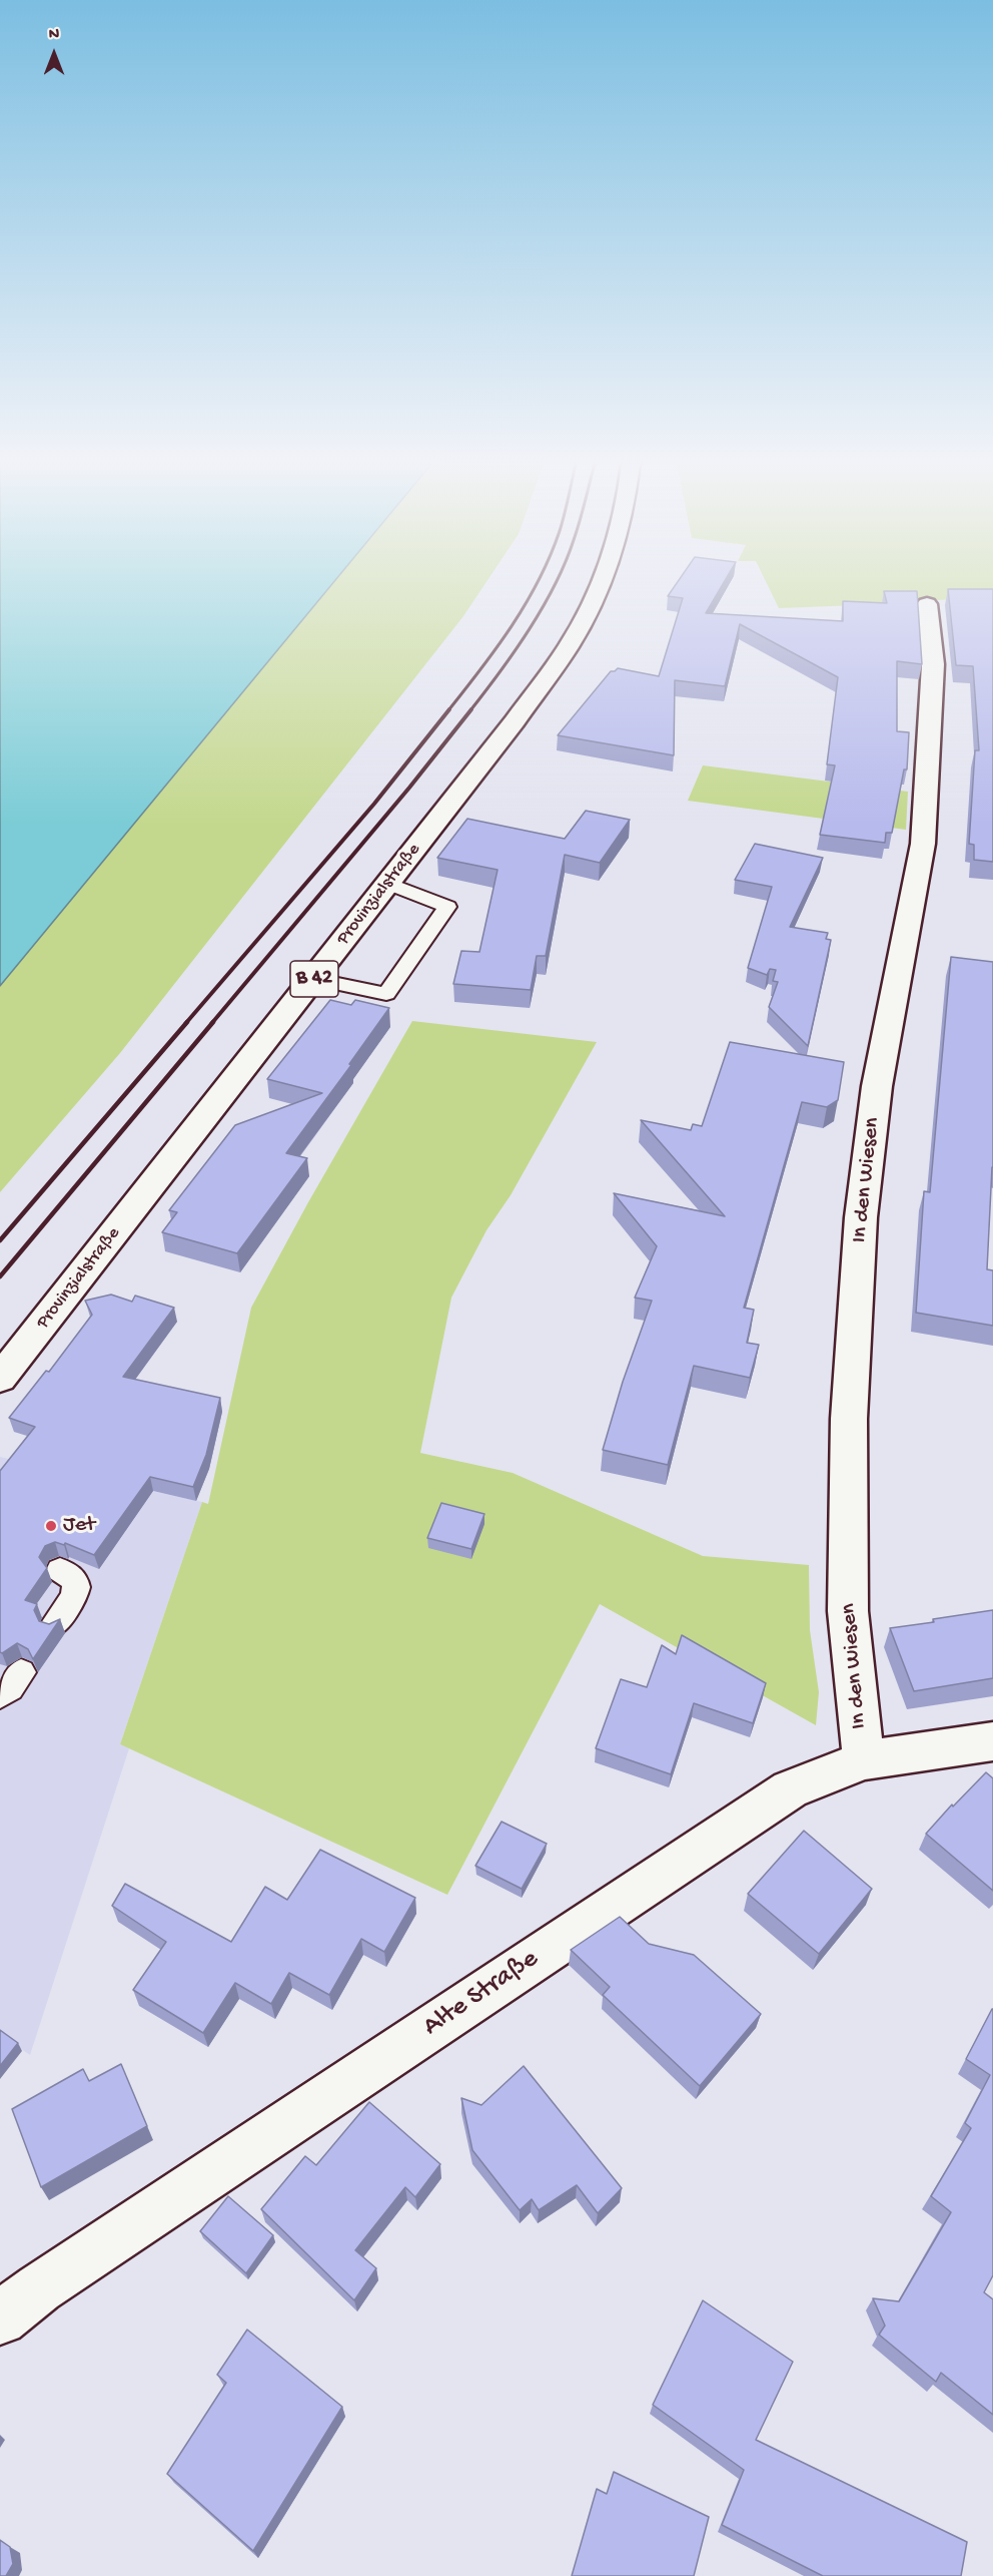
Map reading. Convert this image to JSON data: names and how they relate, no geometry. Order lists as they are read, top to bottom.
{
  "streets": {
    "street": [
      "Provinzialstraße",
      "B 42",
      "In den Wiesen",
      "Alte Straße"
    ]
  },
  "crossings": [
    ["In den Wiesen", "Alte Straße"]
  ],
  "places": ["Jet"],
  "north": "top"
}
